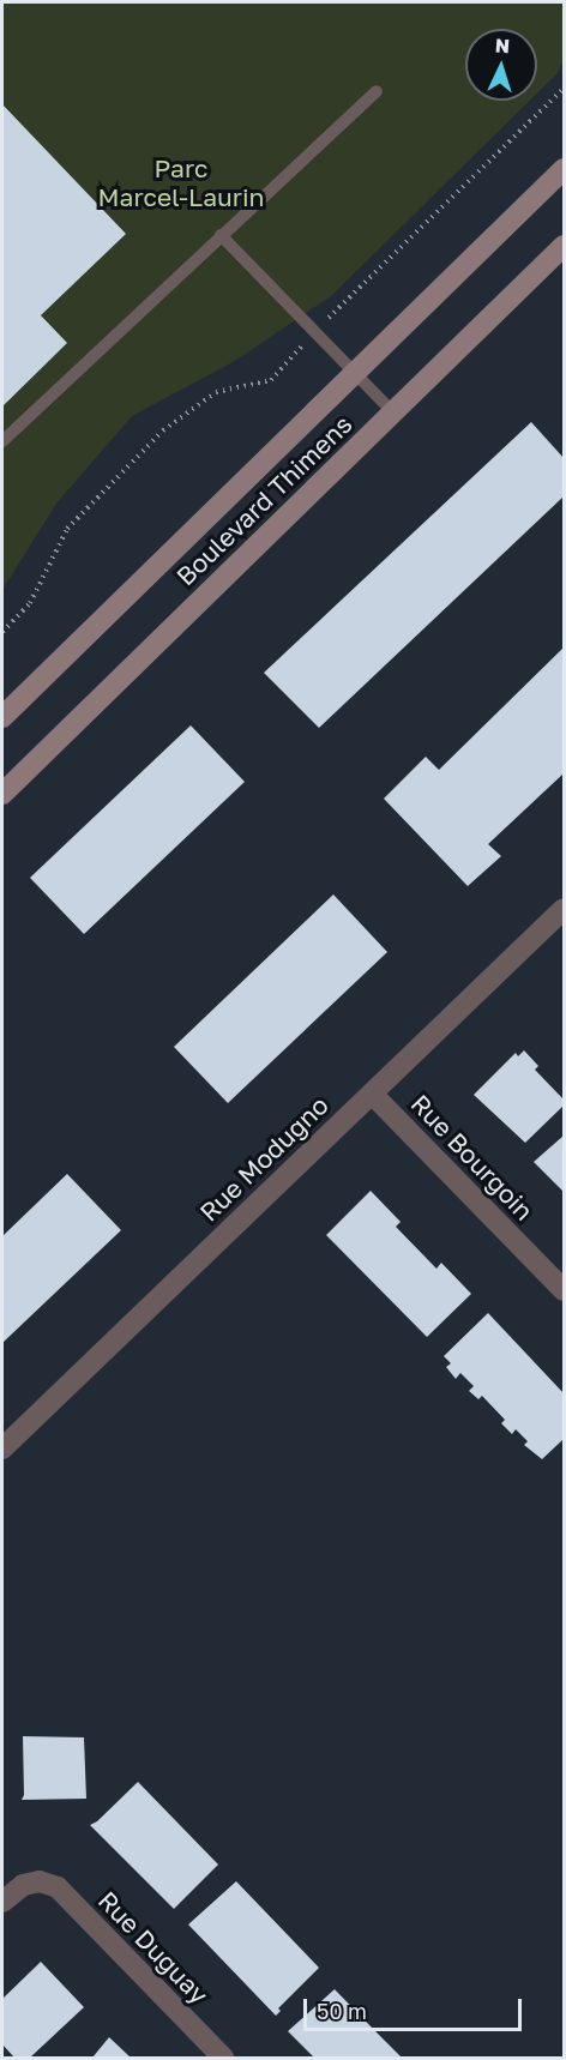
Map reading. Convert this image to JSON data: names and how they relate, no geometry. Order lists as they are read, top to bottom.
{
  "streets": {
    "street": [
      "Boulevard Thimens",
      "Rue Bourgoin",
      "Rue Modugno",
      "Rue Duguay"
    ]
  },
  "crossings": [
    ["Rue Bourgoin", "Rue Modugno"]
  ],
  "parks": ["Parc Marcel-Laurin"],
  "scale_bar": "50 m",
  "north": "top"
}
